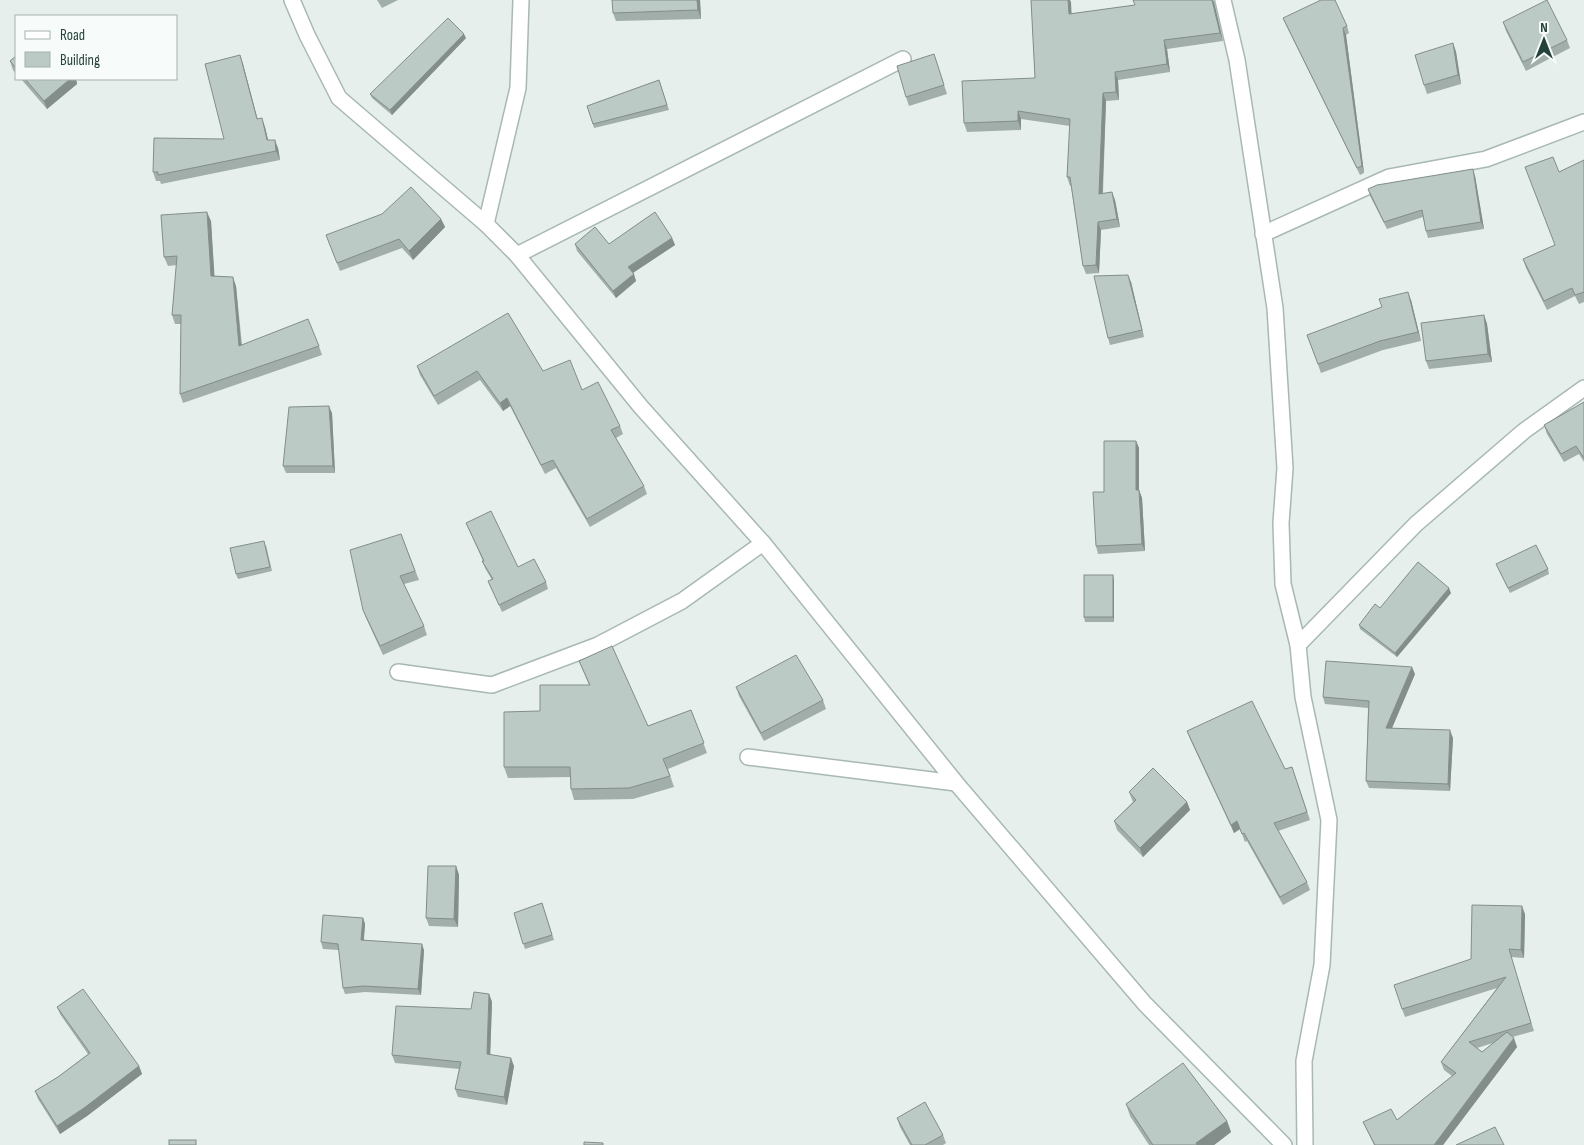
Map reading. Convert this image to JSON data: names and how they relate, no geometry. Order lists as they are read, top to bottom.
{
  "legend": ["Road", "Building"],
  "north": "top"
}
